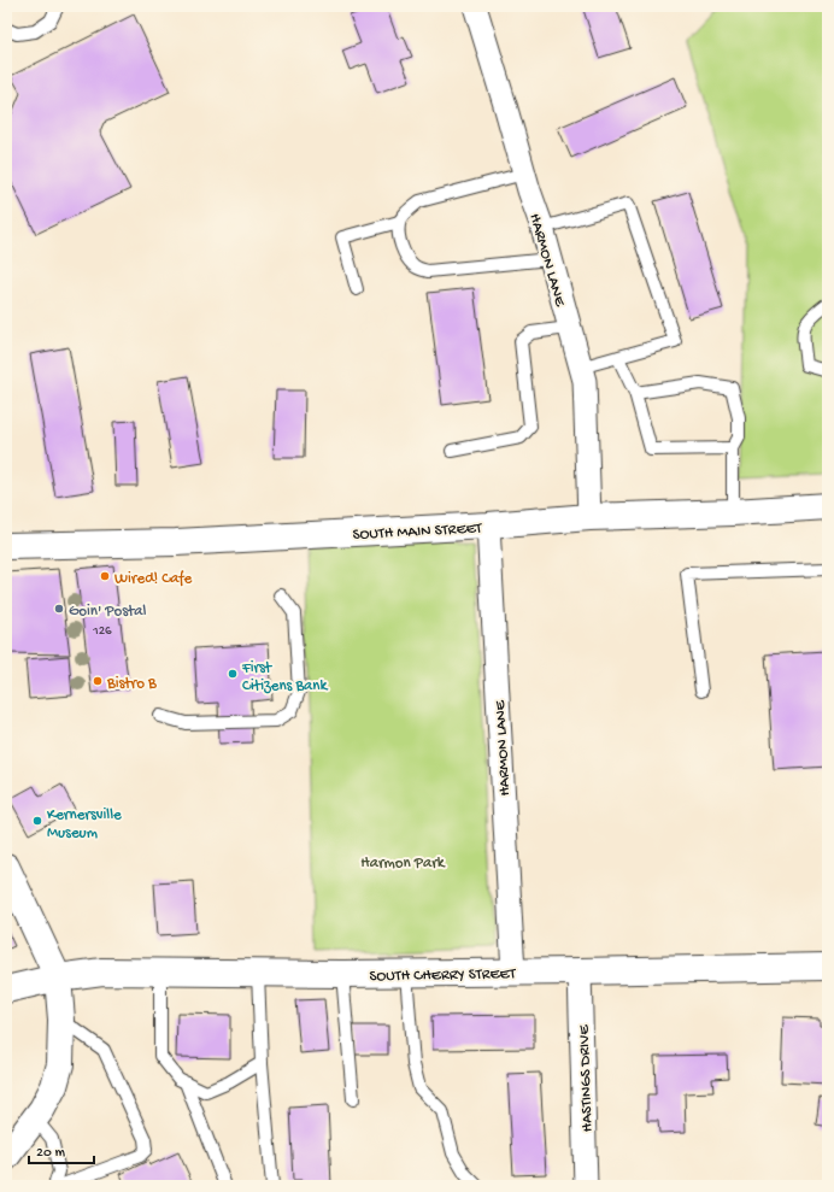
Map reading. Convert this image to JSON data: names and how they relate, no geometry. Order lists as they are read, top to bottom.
{
  "streets": {
    "main road": ["SOUTH MAIN STREET", "SOUTH CHERRY STREET"],
    "street": ["HARMON LANE", "HASTINGS DRIVE"]
  },
  "crossings": [
    ["HARMON LANE", "SOUTH MAIN STREET"],
    ["HARMON LANE", "SOUTH CHERRY STREET"],
    ["SOUTH CHERRY STREET", "HASTINGS DRIVE"]
  ],
  "parks": ["Harmon Park"],
  "places": [
    "Wired! Cafe",
    "Goin' Postal",
    "First Citizens Bank",
    "Bistro B",
    "Kernersville Museum"
  ],
  "house_numbers": ["126"],
  "scale_bar": "20 m"
}
